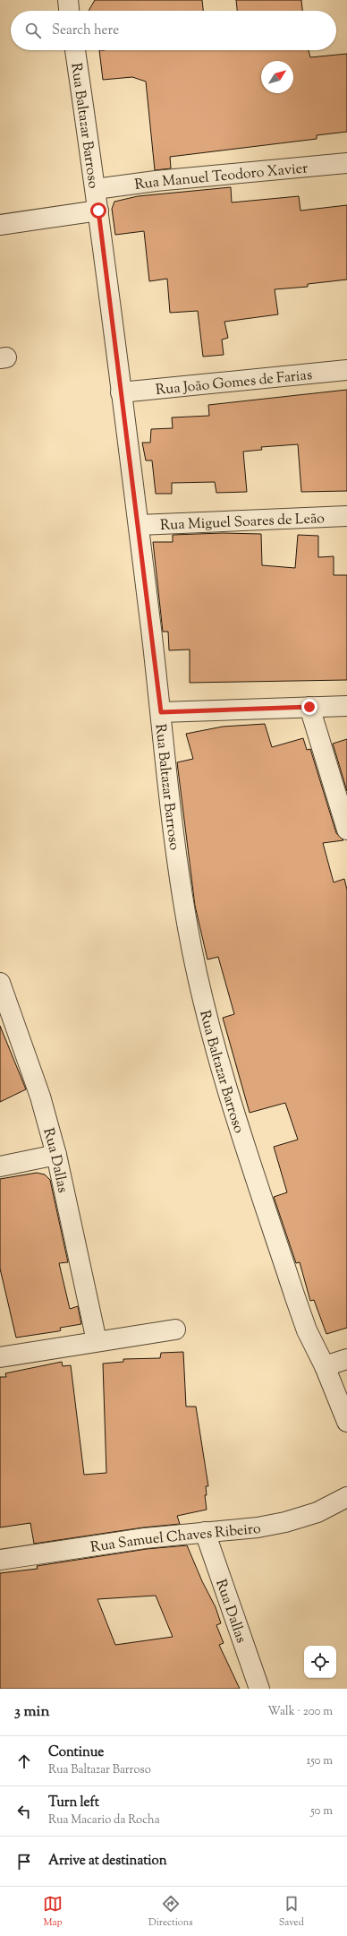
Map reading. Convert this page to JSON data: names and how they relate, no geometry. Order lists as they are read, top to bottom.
{
  "streets": {
    "street": [
      "Rua Baltazar Barroso",
      "Rua Manuel Teodoro Xavier",
      "Rua João Gomes de Farias",
      "Rua Miguel Soares de Leão",
      "Rua Dallas",
      "Rua Samuel Chaves Ribeiro"
    ]
  },
  "crossings": [
    ["Rua Baltazar Barroso", "Rua Manuel Teodoro Xavier"],
    ["Rua Baltazar Barroso", "Rua João Gomes de Farias"],
    ["Rua Baltazar Barroso", "Rua Miguel Soares de Leão"],
    ["Rua Dallas", "Rua Samuel Chaves Ribeiro"]
  ],
  "north": "top right",
  "page": {
    "search": "Search here",
    "heading": ["3 min", "Walk · 200 m"],
    "list": [
      ["Continue", "Rua Baltazar Barroso", "150 m"],
      ["Turn left", "Rua Macario da Rocha", "50 m"],
      "Arrive at destination"
    ],
    "nav": ["Map", "Directions", "Saved"]
  }
}
